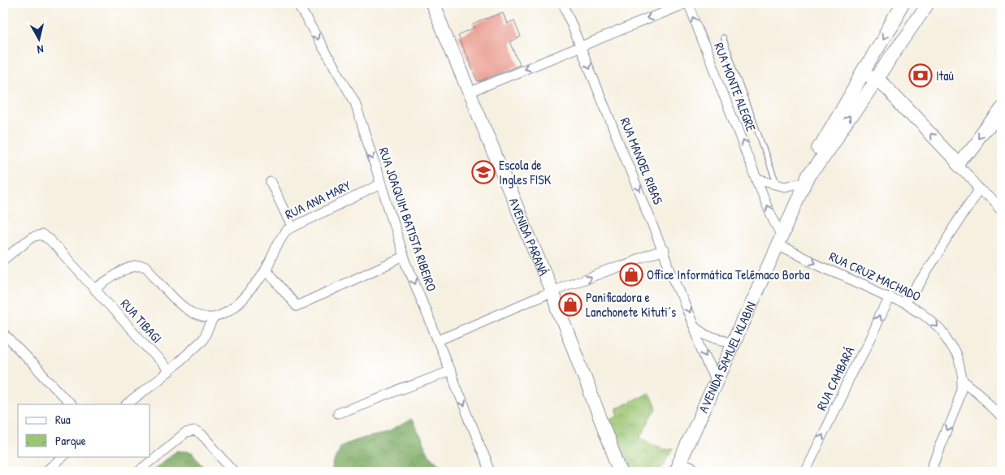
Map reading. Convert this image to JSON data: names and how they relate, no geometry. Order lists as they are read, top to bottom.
{
  "streets": {
    "main road": ["AVENIDA PARANÁ", "AVENIDA SAMUEL KLABIN"],
    "street": [
      "RUA MONTE ALEGRE",
      "RUA MANOEL RIBAS",
      "RUA ANA MARY",
      "RUA JOAQUIM BATISTA RIBEIRO",
      "RUA CRUZ MACHADO",
      "RUA TIBAGI",
      "RUA CAMBARÁ"
    ]
  },
  "crossings": [
    ["RUA MONTE ALEGRE", "RUA CRUZ MACHADO"],
    ["RUA MONTE ALEGRE", "AVENIDA SAMUEL KLABIN"],
    ["RUA MANOEL RIBAS", "AVENIDA SAMUEL KLABIN"],
    ["RUA ANA MARY", "RUA JOAQUIM BATISTA RIBEIRO"],
    ["RUA CRUZ MACHADO", "AVENIDA SAMUEL KLABIN"],
    ["RUA CRUZ MACHADO", "RUA CAMBARÁ"]
  ],
  "one_way": [
    "RUA MONTE ALEGRE",
    "RUA MANOEL RIBAS",
    "RUA JOAQUIM BATISTA RIBEIRO",
    "RUA CRUZ MACHADO",
    "RUA CAMBARÁ"
  ],
  "places": {
    "bank": ["Itaú"],
    "school or university": ["Escola de Ingles FISK"],
    "shop": ["Office Informática Telêmaco Borba", "Panificadora e Lanchonete Kituti´s"]
  },
  "legend": ["Rua", "Parque"],
  "north": "bottom"
}
